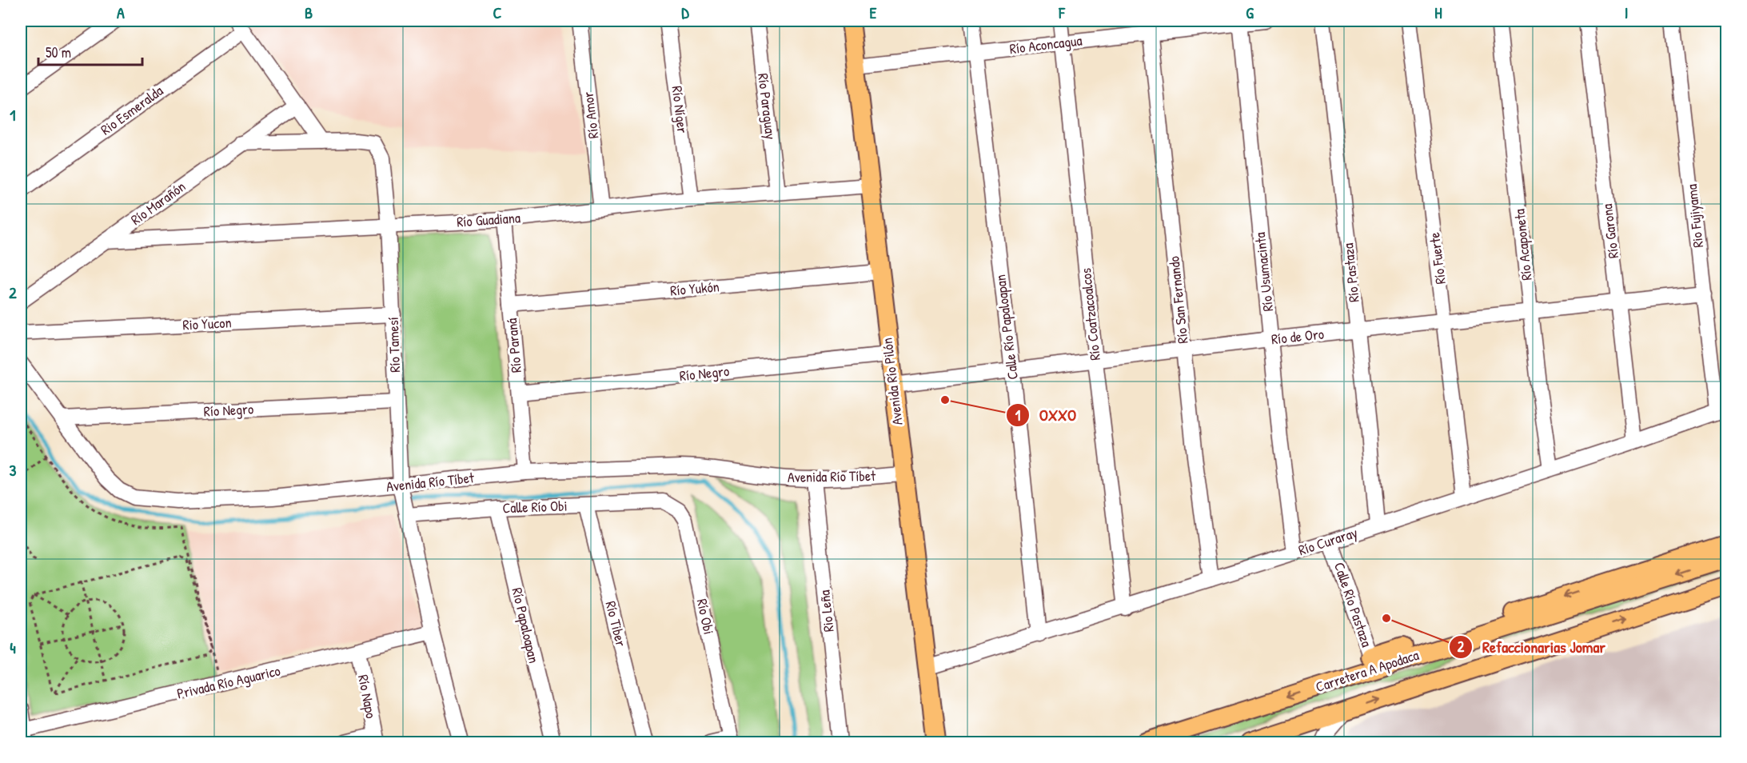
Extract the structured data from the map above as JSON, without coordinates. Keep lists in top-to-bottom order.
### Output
{
  "streets": {
    "main road": ["Avenida Río Pilón", "Carretera A Apodaca"],
    "street": [
      "Río Aconcagua",
      "Río Paraguay",
      "Río Níger",
      "Rio Esmeralda",
      "Río Amor",
      "Río Marañón",
      "Rio Fujiyama",
      "Río Guadiana",
      "Río Garona",
      "Río Acaponeta",
      "Río Fuerte",
      "Río Usumacinta",
      "Río Pastaza",
      "Río Yukón",
      "Río San Fernando",
      "Río Coatzacoalcos",
      "Rio Yucon",
      "Calle Río Papaloapan",
      "Río de Oro",
      "Río Tamesí",
      "Río Paraná",
      "Río Negro",
      "Avenida Río Tíbet",
      "Calle Río Obi",
      "Río Curaray",
      "Calle Río Pastaza",
      "Rio Leña",
      "Río Obi",
      "Río Tiber",
      "Río Papaloapan",
      "Privada Río Aguarico",
      "Río Napo"
    ]
  },
  "crossings": [
    ["Río Aconcagua", "Río Usumacinta"],
    ["Río Aconcagua", "Río San Fernando"],
    ["Río Aconcagua", "Río Coatzacoalcos"],
    ["Río Aconcagua", "Calle Río Papaloapan"],
    ["Río Aconcagua", "Avenida Río Pilón"],
    ["Río Paraguay", "Río Guadiana"],
    ["Río Níger", "Río Guadiana"],
    ["Río Amor", "Río Guadiana"],
    ["Río Marañón", "Río Guadiana"],
    ["Rio Fujiyama", "Río de Oro"],
    ["Rio Fujiyama", "Río Curaray"],
    ["Río Guadiana", "Río Tamesí"],
    ["Río Guadiana", "Río Paraná"],
    ["Río Guadiana", "Avenida Río Pilón"],
    ["Río Garona", "Río de Oro"],
    ["Río Garona", "Río Curaray"],
    ["Río Acaponeta", "Río de Oro"],
    ["Río Acaponeta", "Río Curaray"],
    ["Río Fuerte", "Río de Oro"],
    ["Río Fuerte", "Río Curaray"],
    ["Río Usumacinta", "Río de Oro"],
    ["Río Usumacinta", "Río Curaray"],
    ["Río Pastaza", "Río de Oro"],
    ["Río Pastaza", "Río Curaray"],
    ["Río Yukón", "Río Paraná"],
    ["Río Yukón", "Avenida Río Pilón"],
    ["Río San Fernando", "Río de Oro"],
    ["Río San Fernando", "Río Curaray"],
    ["Río Coatzacoalcos", "Río de Oro"],
    ["Río Coatzacoalcos", "Río Curaray"],
    ["Rio Yucon", "Río Tamesí"],
    ["Calle Río Papaloapan", "Río de Oro"],
    ["Calle Río Papaloapan", "Río Curaray"],
    ["Río de Oro", "Avenida Río Pilón"],
    ["Río Tamesí", "Río Negro"],
    ["Río Tamesí", "Avenida Río Tíbet"],
    ["Río Tamesí", "Calle Río Obi"],
    ["Río Tamesí", "Privada Río Aguarico"],
    ["Río Paraná", "Río Negro"],
    ["Río Paraná", "Avenida Río Tíbet"],
    ["Río Negro", "Avenida Río Pilón"],
    ["Río Negro", "Avenida Río Tíbet"],
    ["Avenida Río Pilón", "Avenida Río Tíbet"],
    ["Avenida Río Pilón", "Río Curaray"],
    ["Avenida Río Tíbet", "Rio Leña"],
    ["Calle Río Obi", "Río Obi"],
    ["Calle Río Obi", "Río Tiber"],
    ["Calle Río Obi", "Río Papaloapan"],
    ["Río Curaray", "Calle Río Pastaza"],
    ["Calle Río Pastaza", "Carretera A Apodaca"],
    ["Privada Río Aguarico", "Río Napo"]
  ],
  "places": ["OXXO", "Refaccionarias Jomar"],
  "scale_bar": "50 m",
  "grid": {
    "columns": [
      "A",
      "B",
      "C",
      "D",
      "E",
      "F",
      "G",
      "H",
      "I"
    ],
    "rows": [
      "1",
      "2",
      "3",
      "4"
    ]
  }
}
